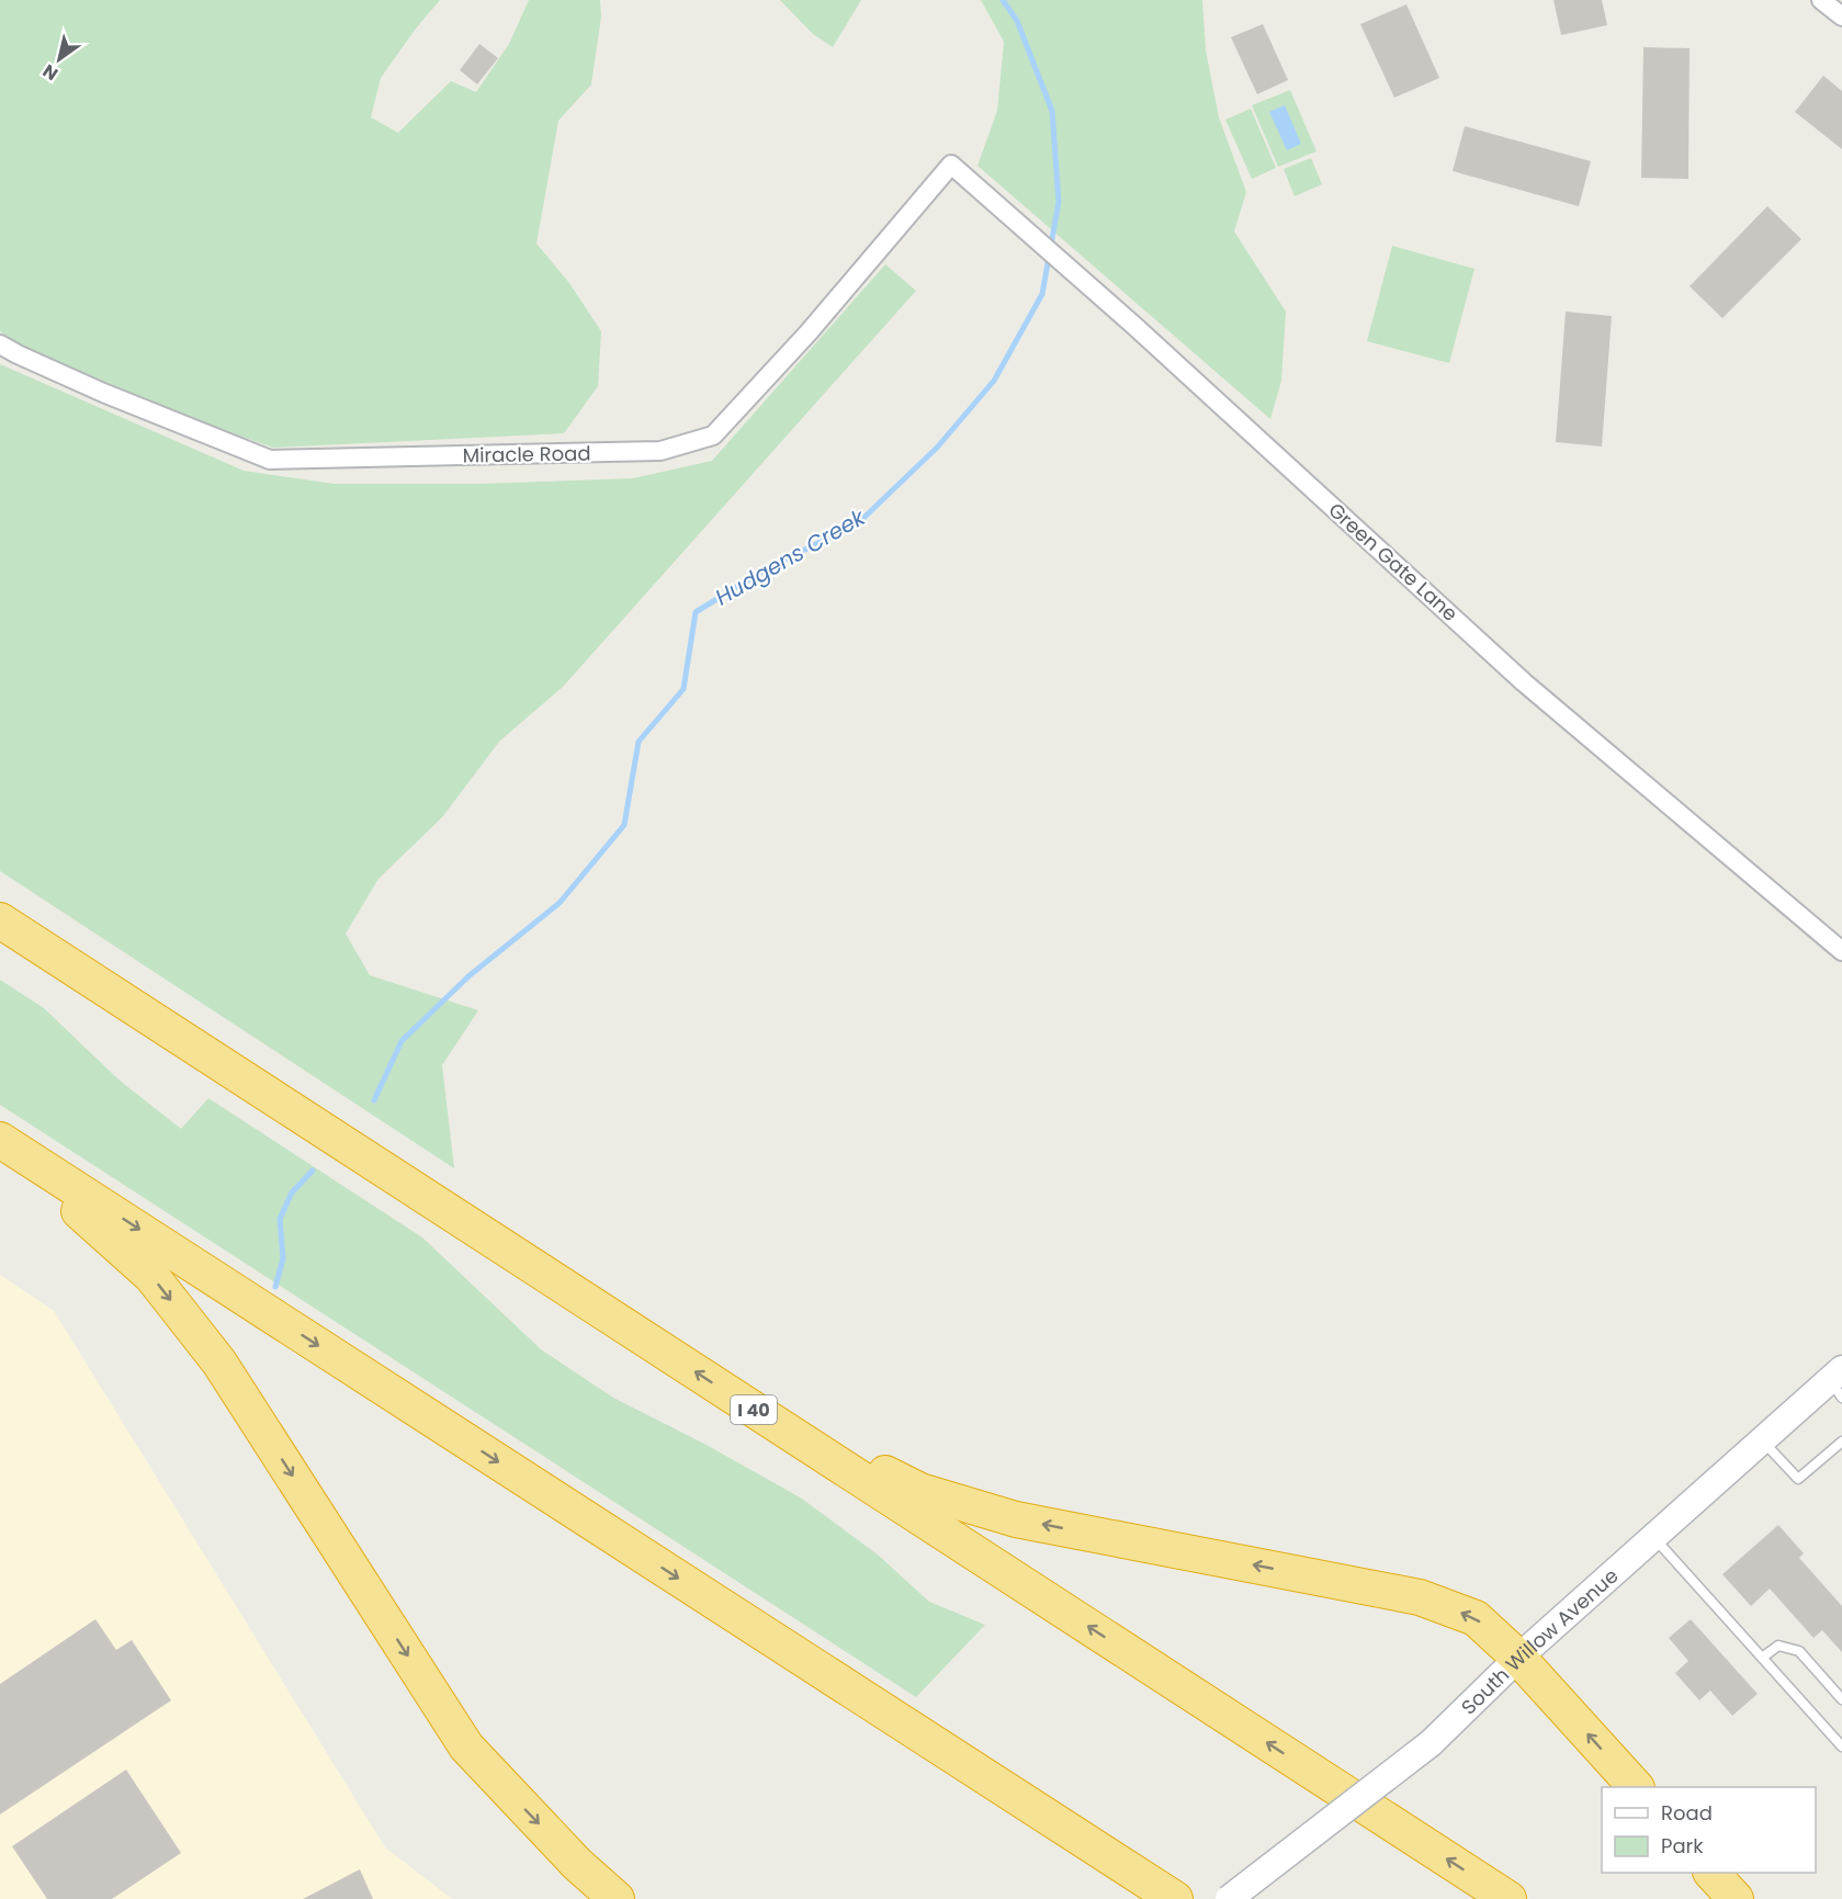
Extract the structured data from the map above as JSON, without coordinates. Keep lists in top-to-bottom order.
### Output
{
  "streets": {
    "highway": ["I 40"],
    "main road": ["South Willow Avenue"],
    "street": ["Miracle Road", "Green Gate Lane"]
  },
  "crossings": [
    ["Miracle Road", "Green Gate Lane"]
  ],
  "water": ["Hudgens Creek"],
  "legend": ["Road", "Park"],
  "north": "bottom left"
}
